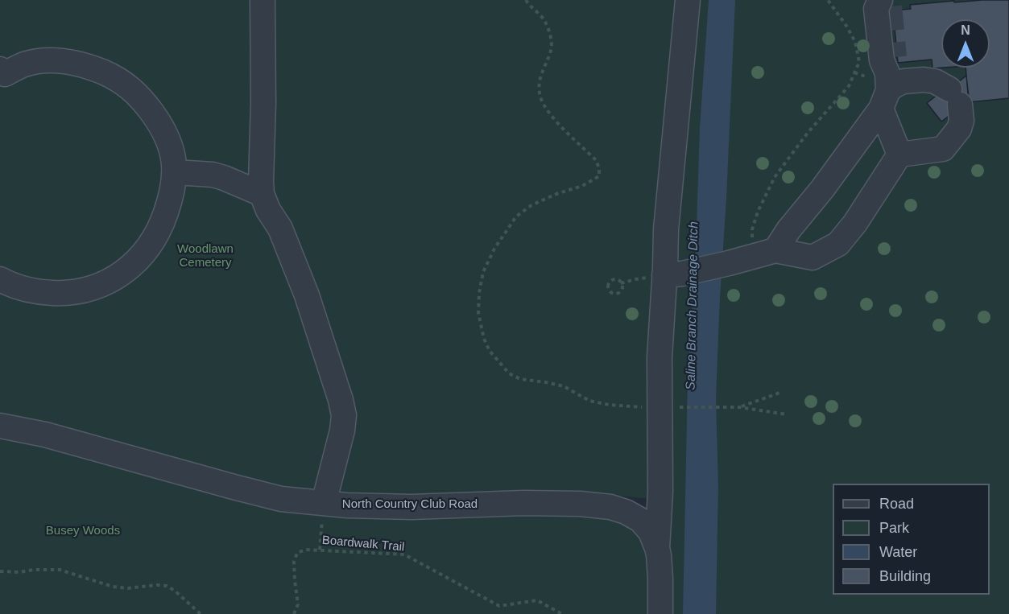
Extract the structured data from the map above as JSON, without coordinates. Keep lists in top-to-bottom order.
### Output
{
  "streets": {
    "street": ["North Country Club Road"],
    "path": ["Boardwalk Trail"]
  },
  "water": ["Saline Branch Drainage Ditch"],
  "parks": ["Woodlawn Cemetery", "Busey Woods"],
  "legend": [
    "Road",
    "Park",
    "Water",
    "Building"
  ],
  "north": "top"
}
